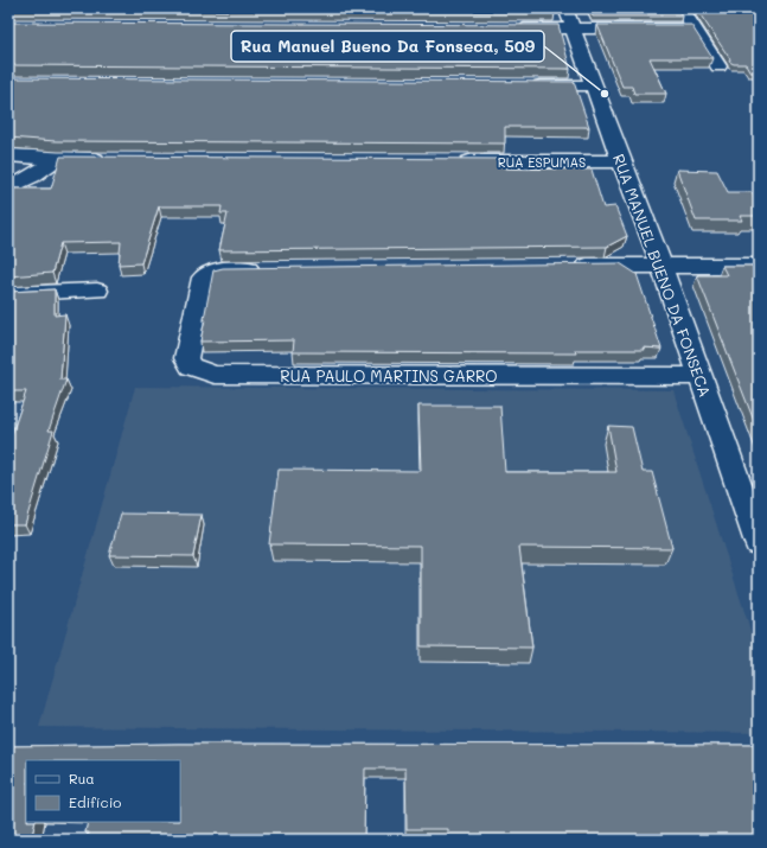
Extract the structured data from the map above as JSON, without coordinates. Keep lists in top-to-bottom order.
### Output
{
  "streets": {
    "street": ["RUA ESPUMAS", "RUA MANUEL BUENO DA FONSECA", "RUA PAULO MARTINS GARRO"]
  },
  "crossings": [
    ["RUA ESPUMAS", "RUA MANUEL BUENO DA FONSECA"],
    ["RUA MANUEL BUENO DA FONSECA", "RUA PAULO MARTINS GARRO"]
  ],
  "places": ["Rua Manuel Bueno Da Fonseca, 509"],
  "legend": ["Rua", "Edifício"]
}
